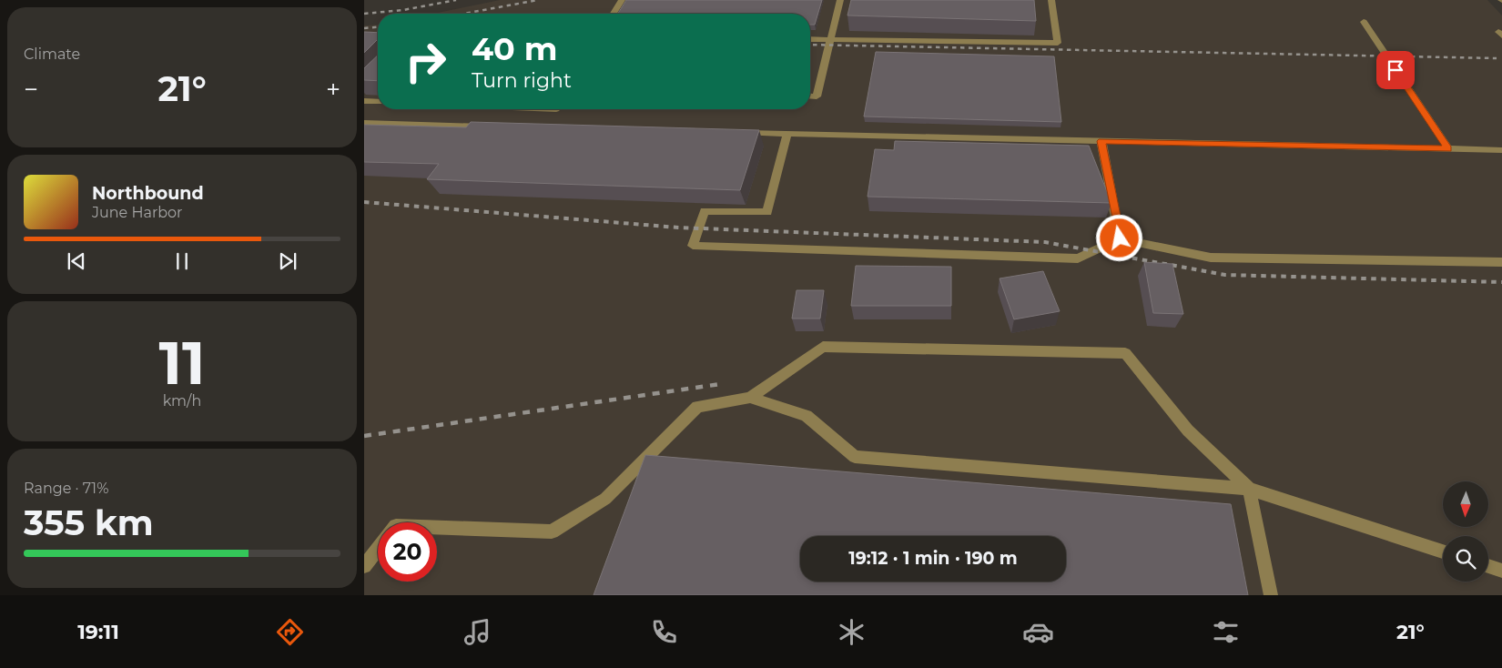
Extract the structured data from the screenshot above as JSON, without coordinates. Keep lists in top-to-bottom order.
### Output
{
  "north": "bottom",
  "page": {
    "tile": [
      "Climate",
      ["11", "km/h"],
      ["Range · 71%", "355 km"]
    ],
    "turn": ["40 m", "Turn right"],
    "heat": ["−", "21°", "+"],
    "song": ["Northbound", "June Harbor"],
    "limit": "20",
    "trip": "19:12 · 1 min · 190 m",
    "tabs": ["19:11", "21°"]
  }
}
